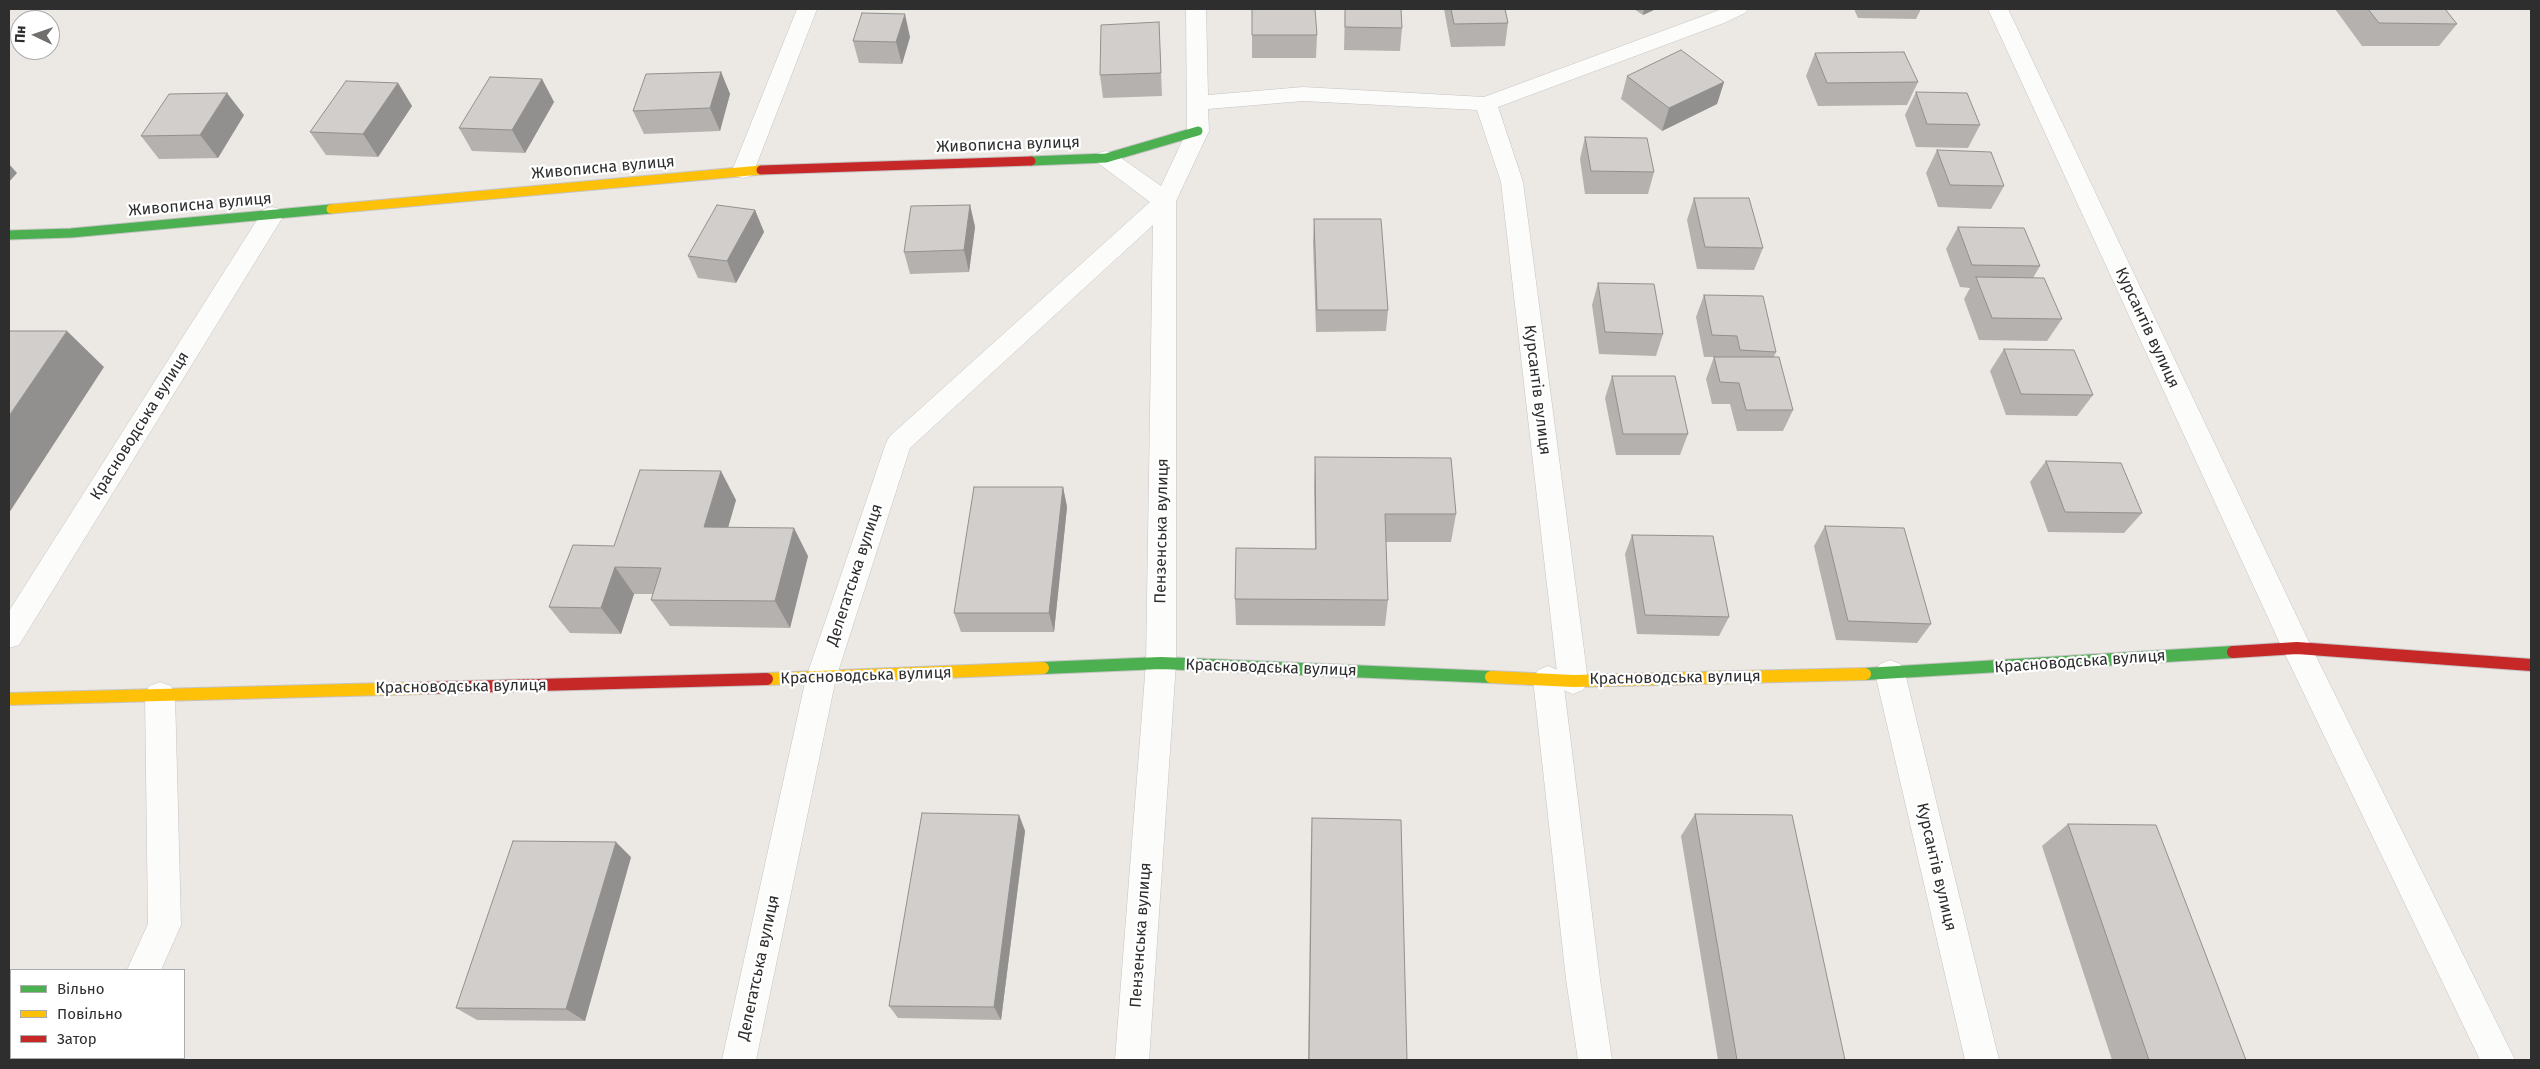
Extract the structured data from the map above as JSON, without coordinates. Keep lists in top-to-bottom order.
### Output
{
  "streets": {
    "street": [
      "Живописна вулиця",
      "Курсантів вулиця",
      "Красноводська вулиця",
      "Пензенська вулиця",
      "Делегатська вулиця"
    ]
  },
  "crossings": [
    ["Живописна вулиця", "Красноводська вулиця"],
    ["Живописна вулиця", "Пензенська вулиця"],
    ["Курсантів вулиця", "Красноводська вулиця"],
    ["Красноводська вулиця", "Пензенська вулиця"],
    ["Красноводська вулиця", "Делегатська вулиця"],
    ["Пензенська вулиця", "Делегатська вулиця"]
  ],
  "legend": ["Вільно", "Повільно", "Затор"],
  "north": "left"
}
